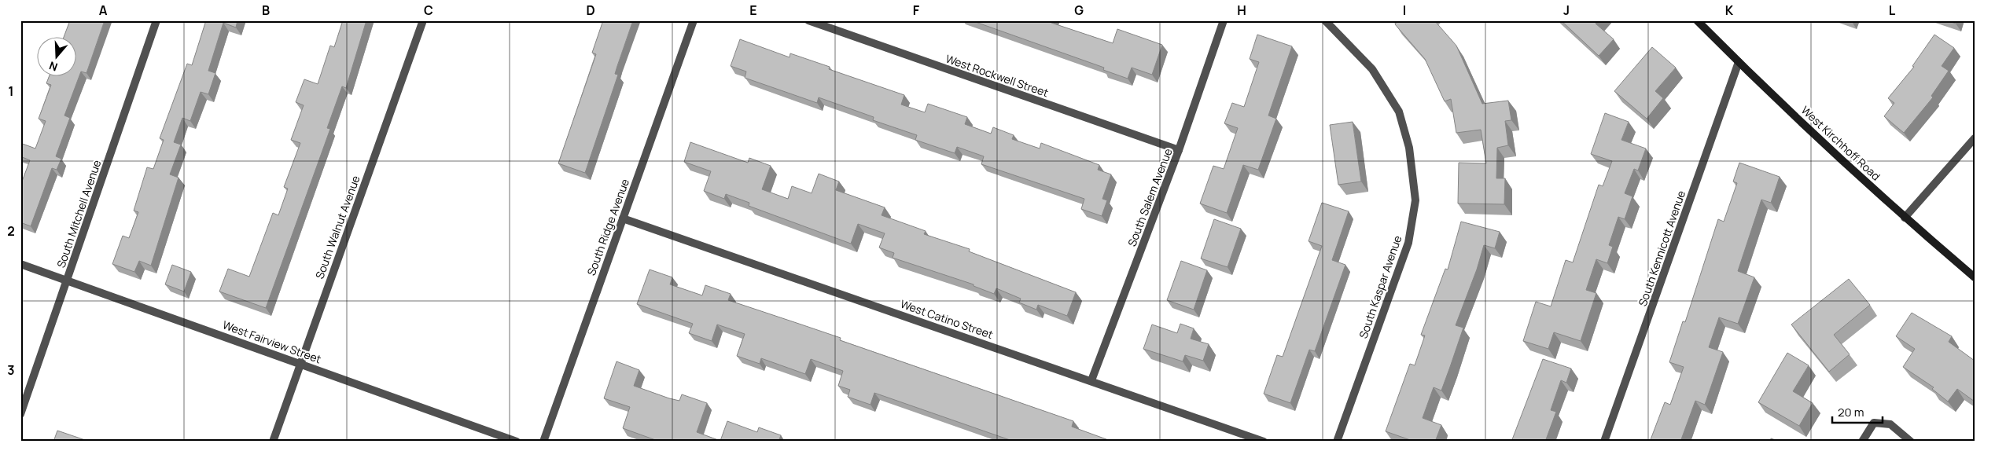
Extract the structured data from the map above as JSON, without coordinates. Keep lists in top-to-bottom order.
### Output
{
  "streets": {
    "main road": ["West Kirchhoff Road"],
    "street": [
      "West Rockwell Street",
      "South Salem Avenue",
      "South Mitchell Avenue",
      "South Walnut Avenue",
      "South Ridge Avenue",
      "South Kennicott Avenue",
      "South Kaspar Avenue",
      "West Catino Street",
      "West Fairview Street"
    ]
  },
  "crossings": [
    ["West Rockwell Street", "South Salem Avenue"],
    ["West Kirchhoff Road", "South Kennicott Avenue"],
    ["South Salem Avenue", "West Catino Street"],
    ["South Mitchell Avenue", "West Fairview Street"],
    ["South Walnut Avenue", "West Fairview Street"],
    ["South Ridge Avenue", "West Catino Street"]
  ],
  "scale_bar": "20 m",
  "north": "bottom",
  "grid": {
    "columns": [
      "A",
      "B",
      "C",
      "D",
      "E",
      "F",
      "G",
      "H",
      "I",
      "J",
      "K",
      "L"
    ],
    "rows": ["1", "2", "3"]
  }
}
